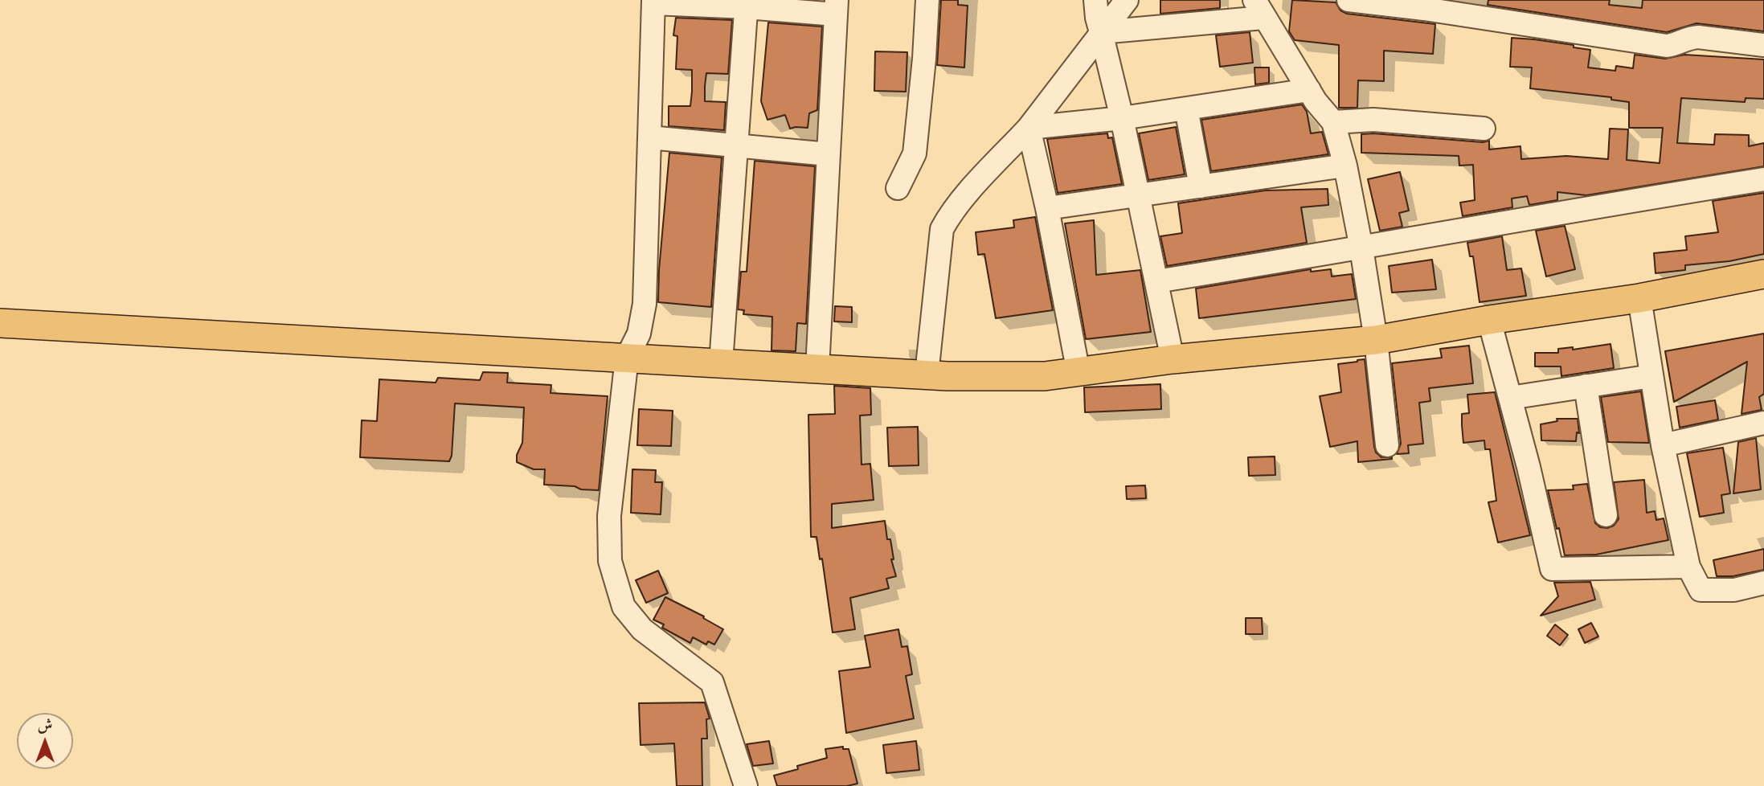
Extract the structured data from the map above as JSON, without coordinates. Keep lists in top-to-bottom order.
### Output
{
  "north": "top"
}
